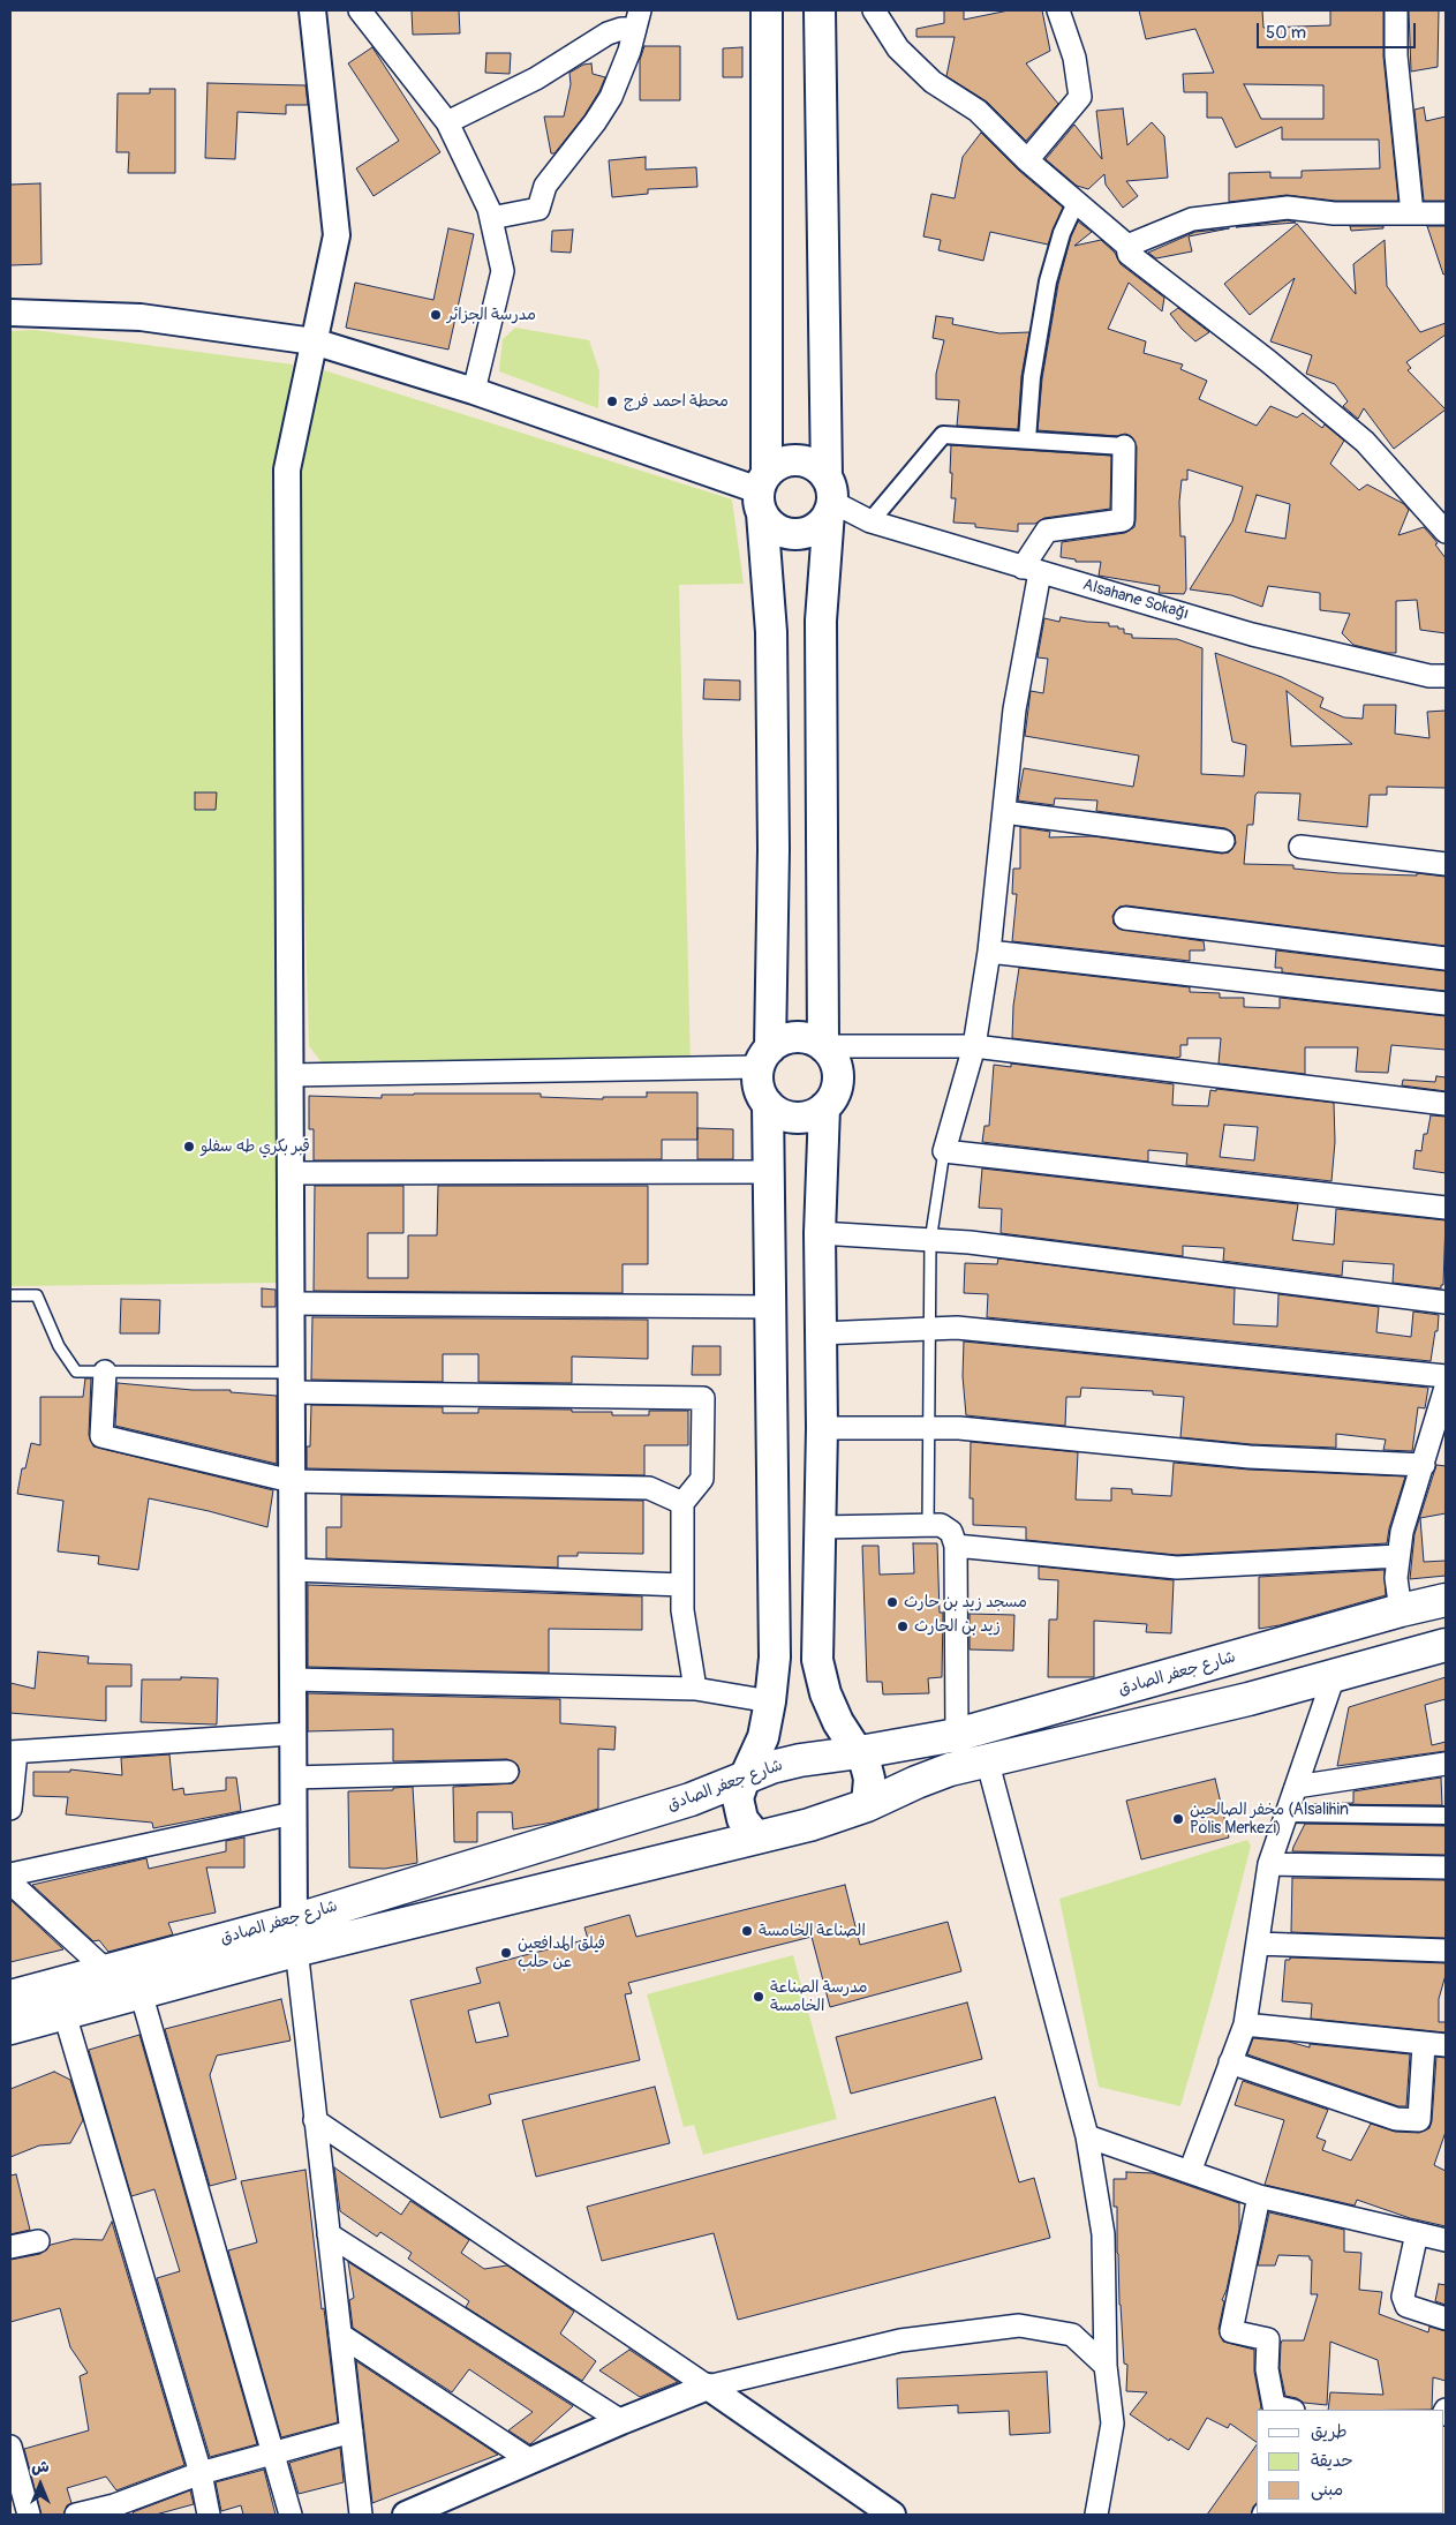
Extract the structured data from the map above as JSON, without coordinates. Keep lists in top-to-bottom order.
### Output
{
  "streets": {
    "main road": ["شارع جعفر الصادق"],
    "street": ["Alsahane Sokağı"]
  },
  "places": [
    "مدرسة الجزائر",
    "محطة احمد فرج",
    "قبر بكري طه سفلو",
    "مسجد زيد بن حارث",
    "زيد بن الحارث",
    "مخفر الصالحين (Alsalihin Polis Merkezi)",
    "الصناعة الخامسة",
    "فيلق المدافعين عن حلب",
    "مدرسة الصناعة الخامسة"
  ],
  "legend": ["طريق", "حديقة", "مبنى"],
  "scale_bar": "50 m",
  "north": "top"
}
